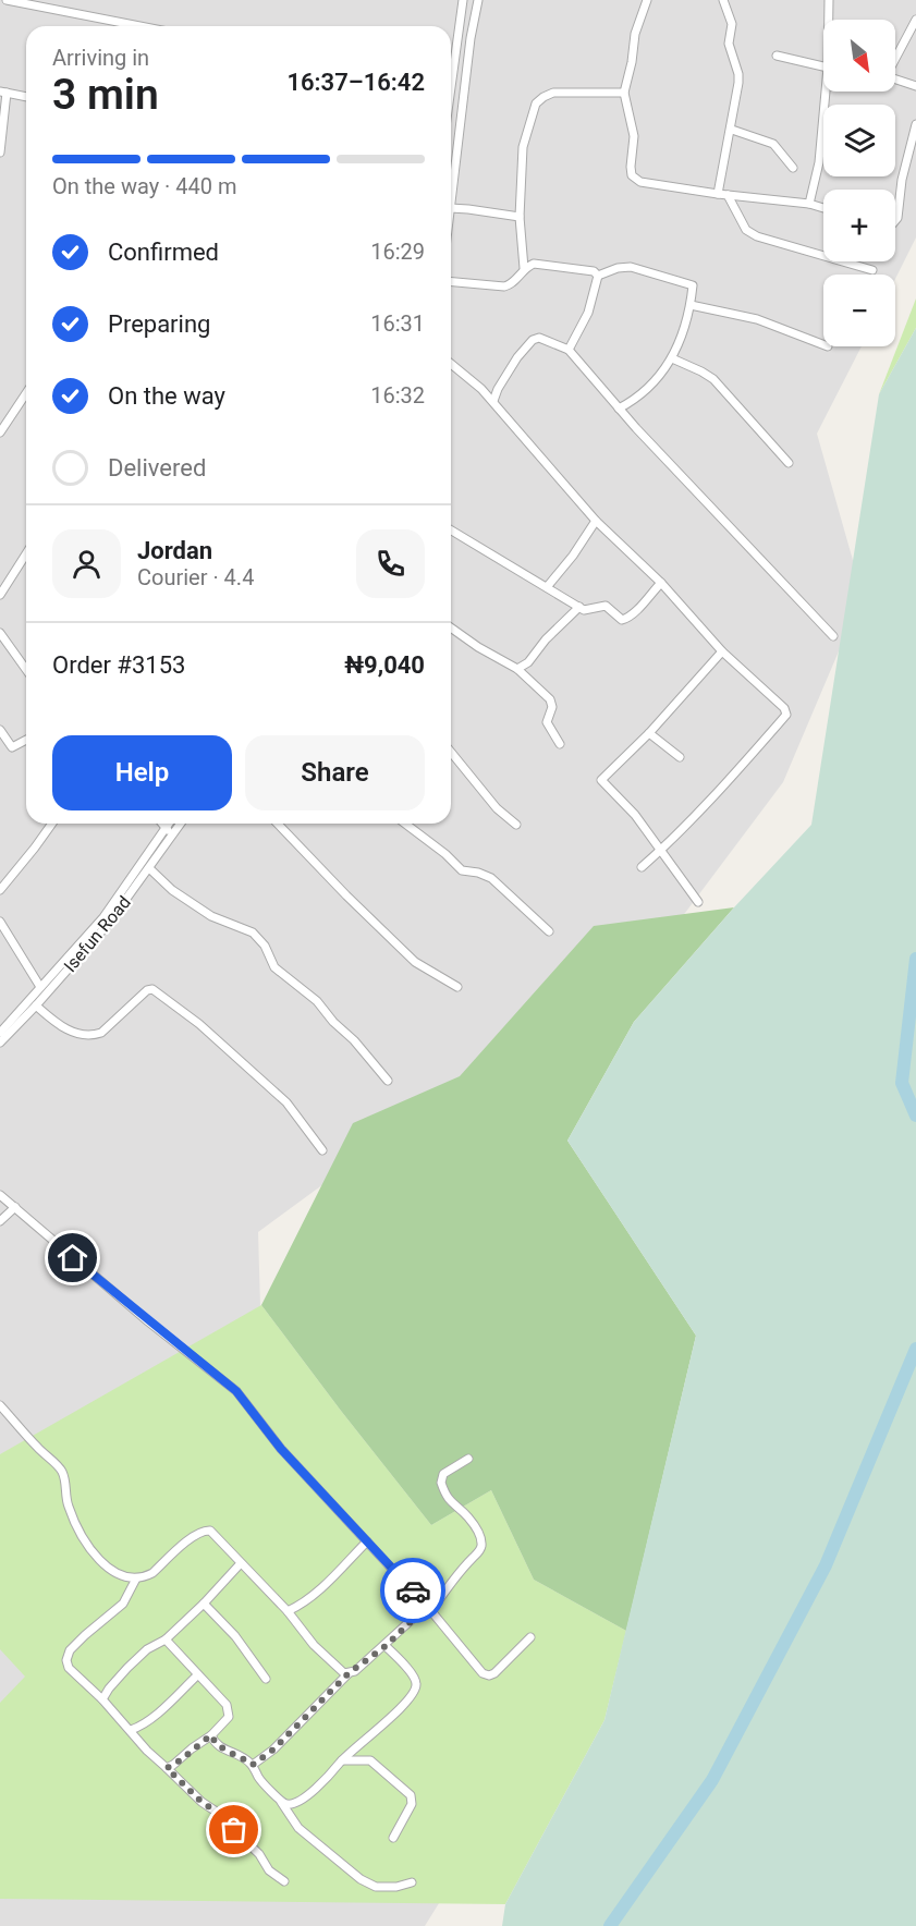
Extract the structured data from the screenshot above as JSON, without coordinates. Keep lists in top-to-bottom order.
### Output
{
  "streets": {
    "street": ["Isefun Road"]
  },
  "north": "bottom right",
  "page": {
    "map_buttons": ["+", "−"],
    "heading": ["3 min", "Arriving in", "16:37–16:42"],
    "panel": [
      "Jordan",
      "Courier · 4.4",
      "Order #3153",
      "₦9,040"
    ],
    "bar": "On the way · 440 m",
    "list": [
      ["Confirmed", "16:29"],
      ["Preparing", "16:31"],
      ["On the way", "16:32"],
      "Delivered"
    ],
    "buttons": ["Help", "Share"]
  }
}
